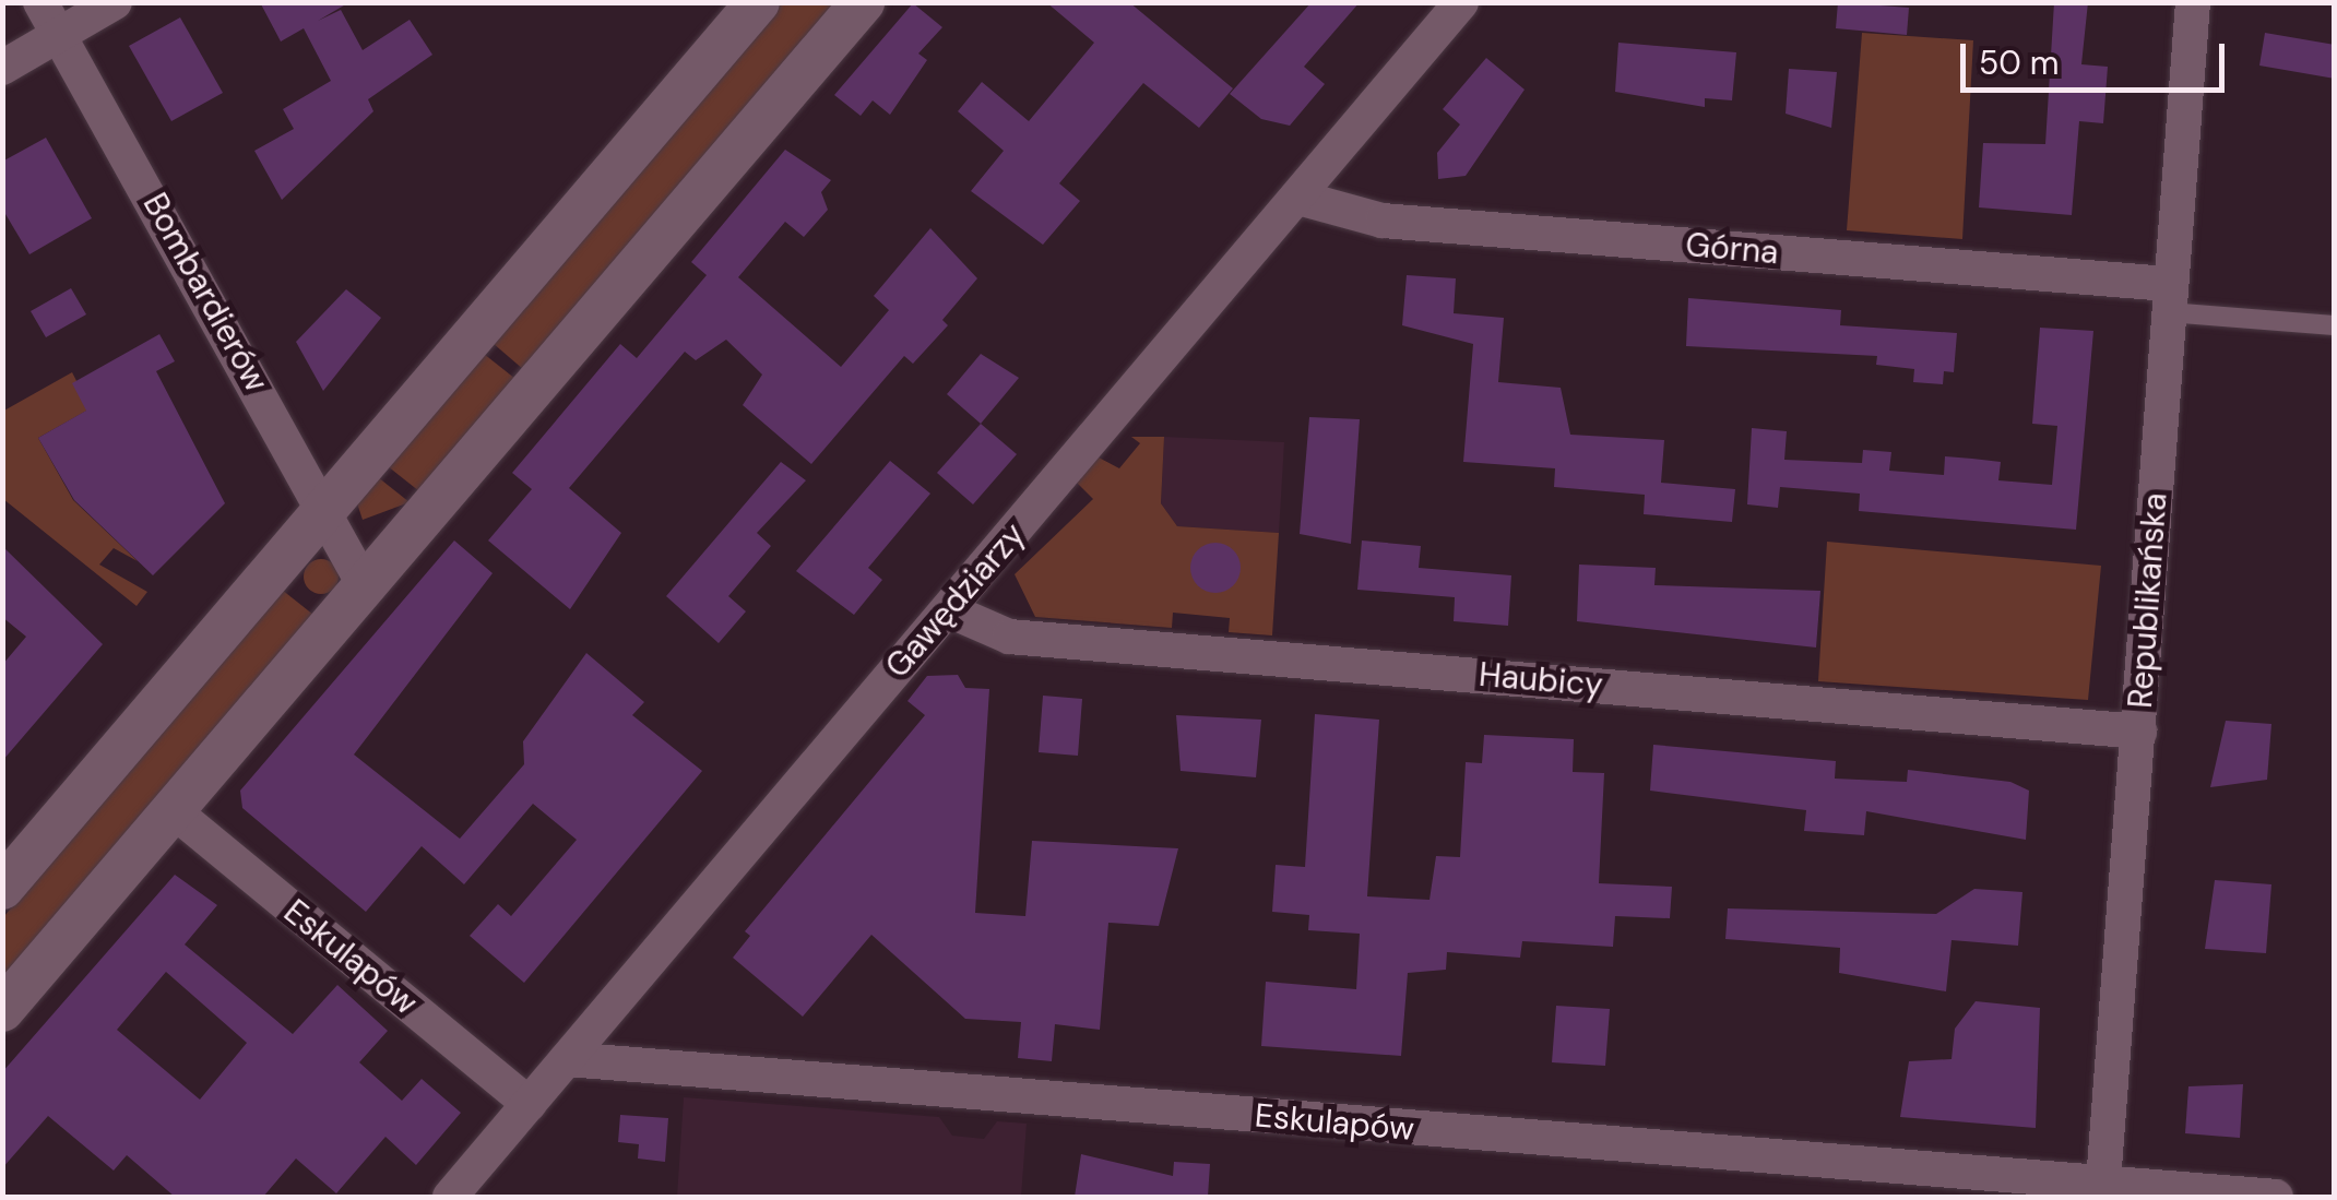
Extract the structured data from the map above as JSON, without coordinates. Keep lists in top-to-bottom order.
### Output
{
  "streets": {
    "street": [
      "Górna",
      "Bombardierów",
      "Gawędziarzy",
      "Republikańska",
      "Haubicy",
      "Eskulapów"
    ]
  },
  "crossings": [
    ["Górna", "Gawędziarzy"],
    ["Górna", "Republikańska"],
    ["Gawędziarzy", "Haubicy"],
    ["Gawędziarzy", "Eskulapów"],
    ["Republikańska", "Haubicy"],
    ["Republikańska", "Eskulapów"]
  ],
  "scale_bar": "50 m"
}
